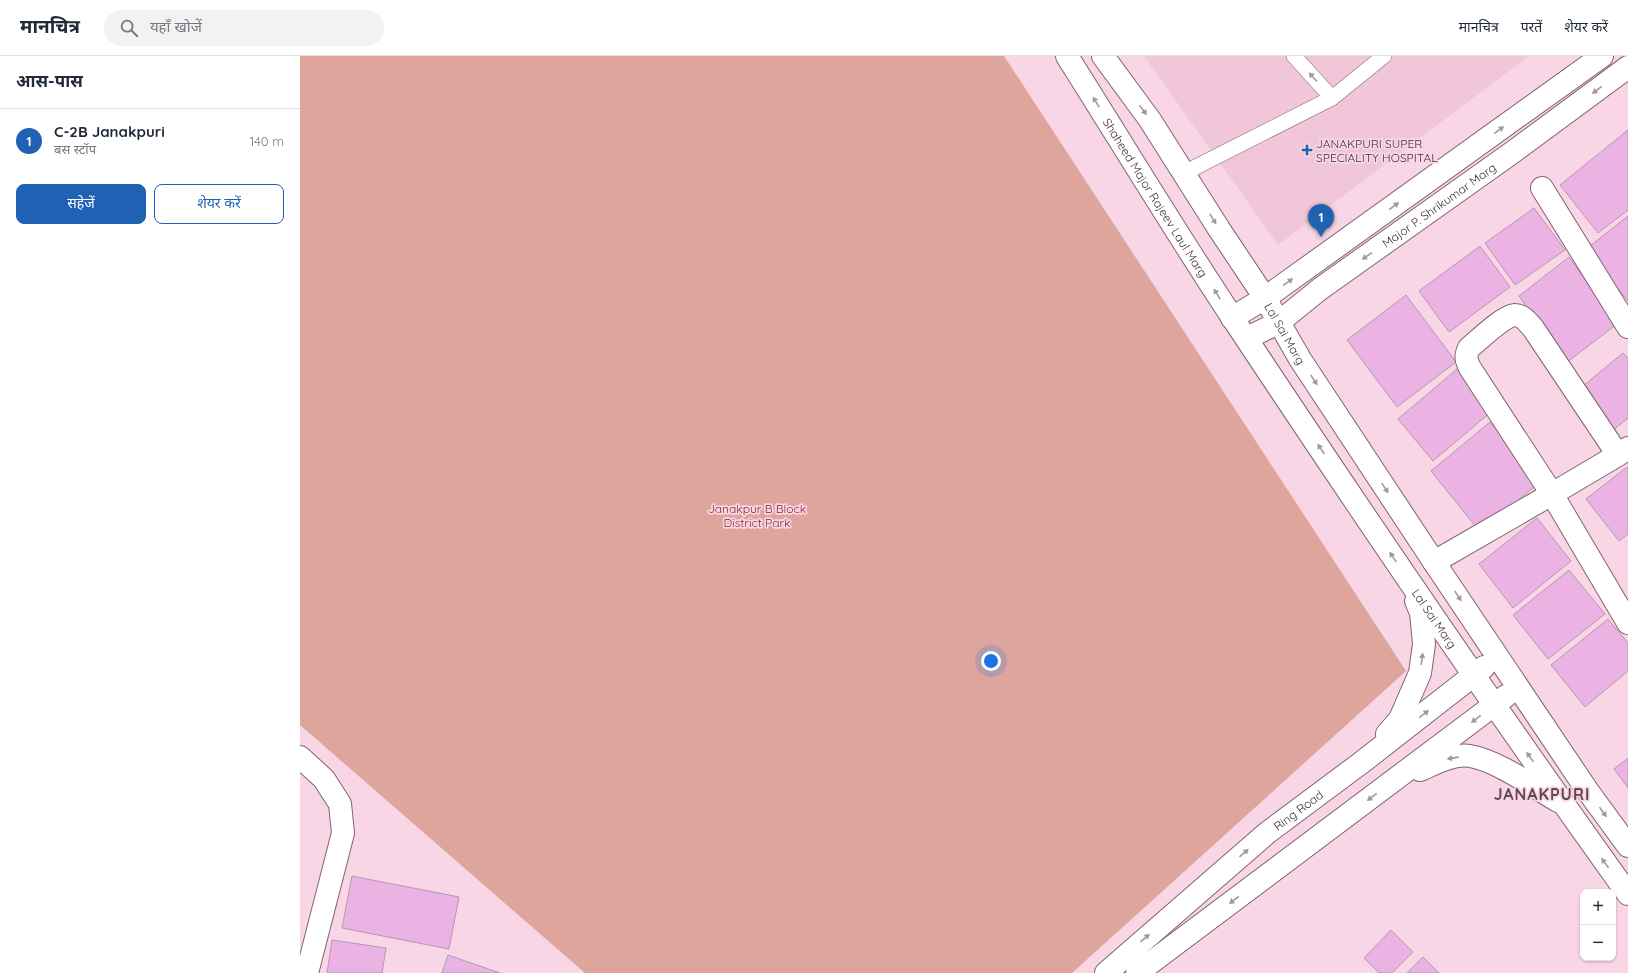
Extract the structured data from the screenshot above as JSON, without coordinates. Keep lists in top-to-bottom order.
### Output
{
  "streets": {
    "street": [
      "Shaheed Major Rajeev Laul Marg",
      "Major P. Shrikumar Marg",
      "Lal Sai Marg",
      "Ring Road"
    ]
  },
  "crossings": [
    ["Shaheed Major Rajeev Laul Marg", "Major P. Shrikumar Marg"],
    ["Shaheed Major Rajeev Laul Marg", "Lal Sai Marg"],
    ["Major P. Shrikumar Marg", "Lal Sai Marg"],
    ["Lal Sai Marg", "Ring Road"]
  ],
  "districts": ["JANAKPURI"],
  "parks": ["Janakpur B Block District Park"],
  "places": {
    "health": ["JANAKPURI SUPER SPECIALITY HOSPITAL"]
  },
  "page": {
    "header": "मानचित्र",
    "search": "यहाँ खोजें",
    "nav": ["मानचित्र", "परतें", "शेयर करें"],
    "heading": "आस-पास",
    "list": [
      {
        "mark": "1",
        "name": "C-2B Janakpuri",
        "note": "बस स्टॉप",
        "value": "140 m"
      }
    ],
    "buttons": ["सहेजें", "शेयर करें"],
    "pins": "1",
    "map_buttons": ["+", "−"]
  }
}
